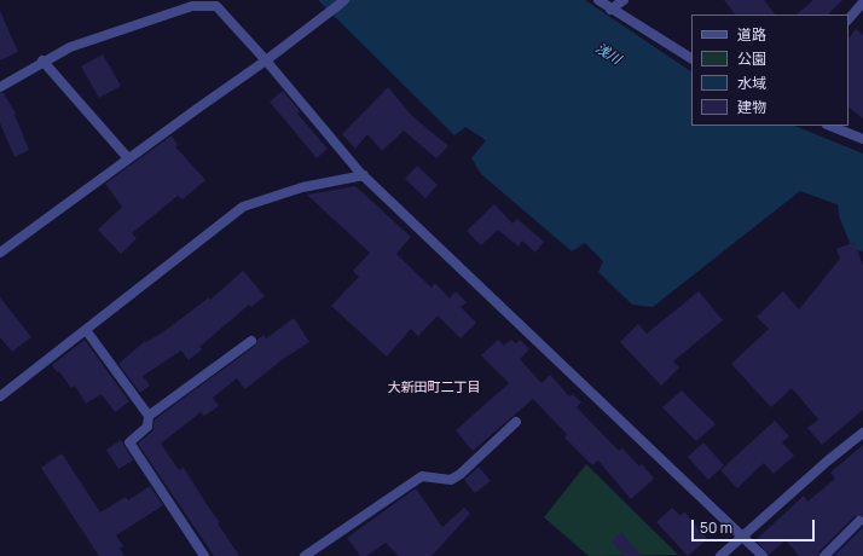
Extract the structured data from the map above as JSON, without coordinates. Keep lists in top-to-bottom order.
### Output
{
  "districts": ["大新田町二丁目"],
  "water": ["浅川"],
  "legend": [
    "道路",
    "公園",
    "水域",
    "建物"
  ],
  "scale_bar": "50 m"
}
